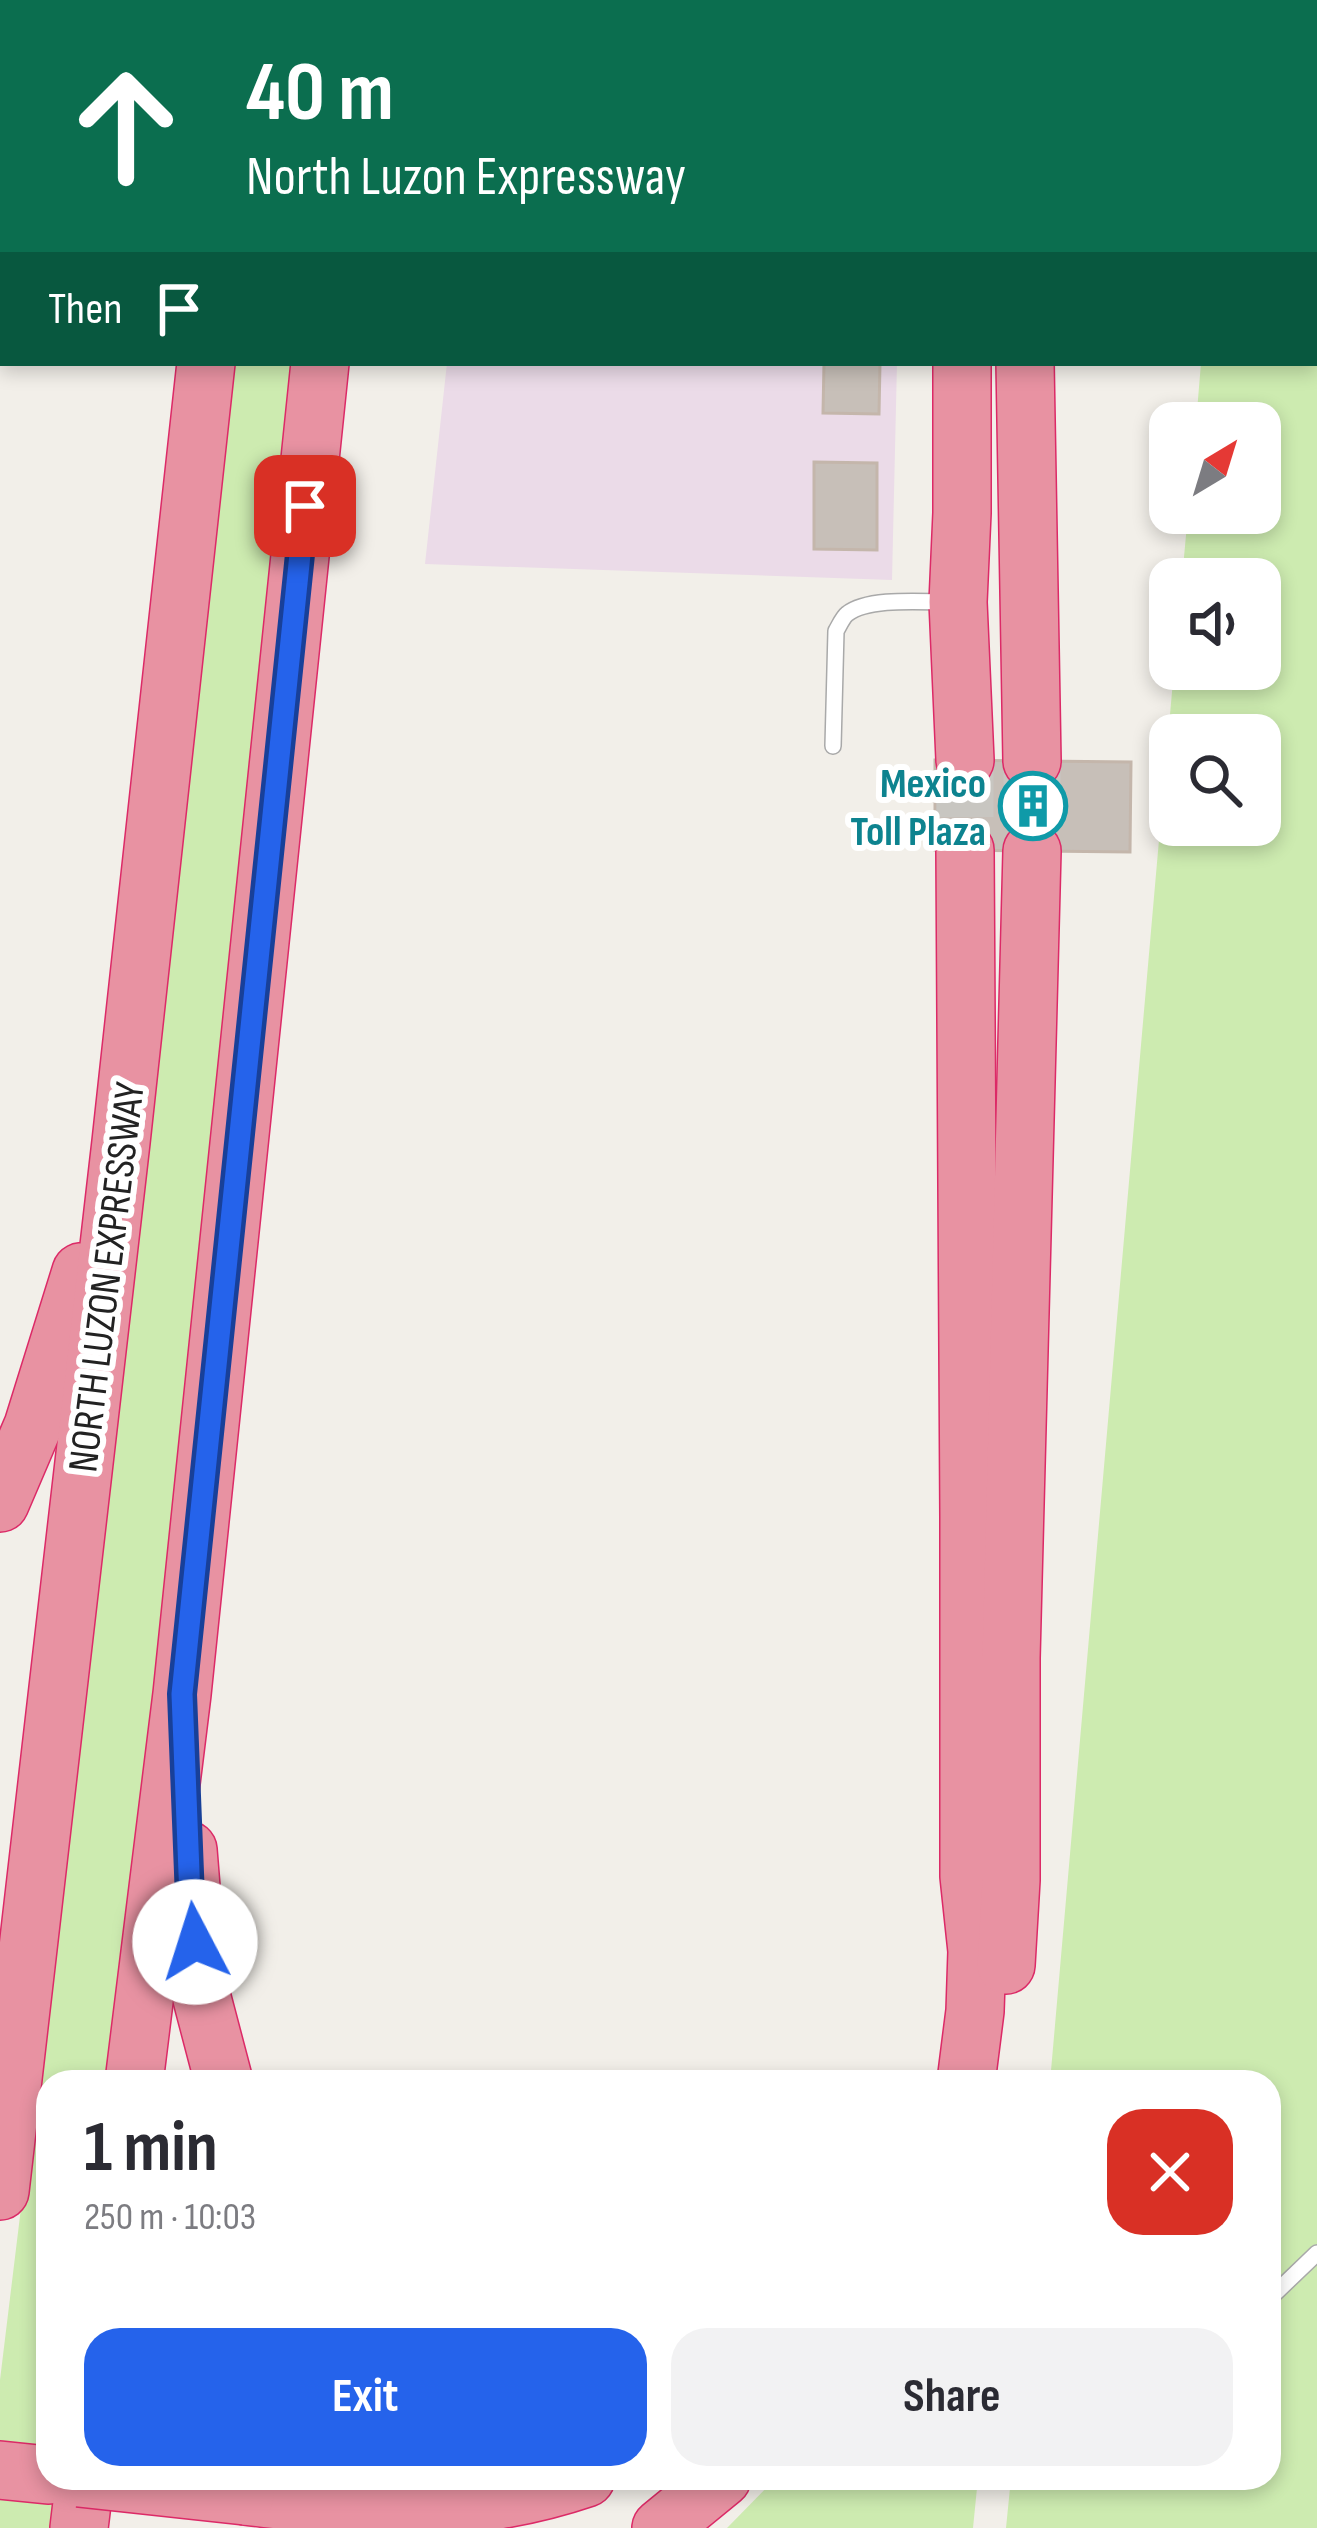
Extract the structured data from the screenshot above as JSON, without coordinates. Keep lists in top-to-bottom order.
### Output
{
  "streets": {
    "highway": ["NORTH LUZON EXPRESSWAY"]
  },
  "places": {
    "building": ["Mexico Toll Plaza"]
  },
  "north": "top right",
  "page": {
    "turn": ["40 m", "North Luzon Expressway"],
    "then": "Then",
    "heading": ["1 min", "250 m · 10:03"],
    "buttons": ["Exit", "Share"]
  }
}
